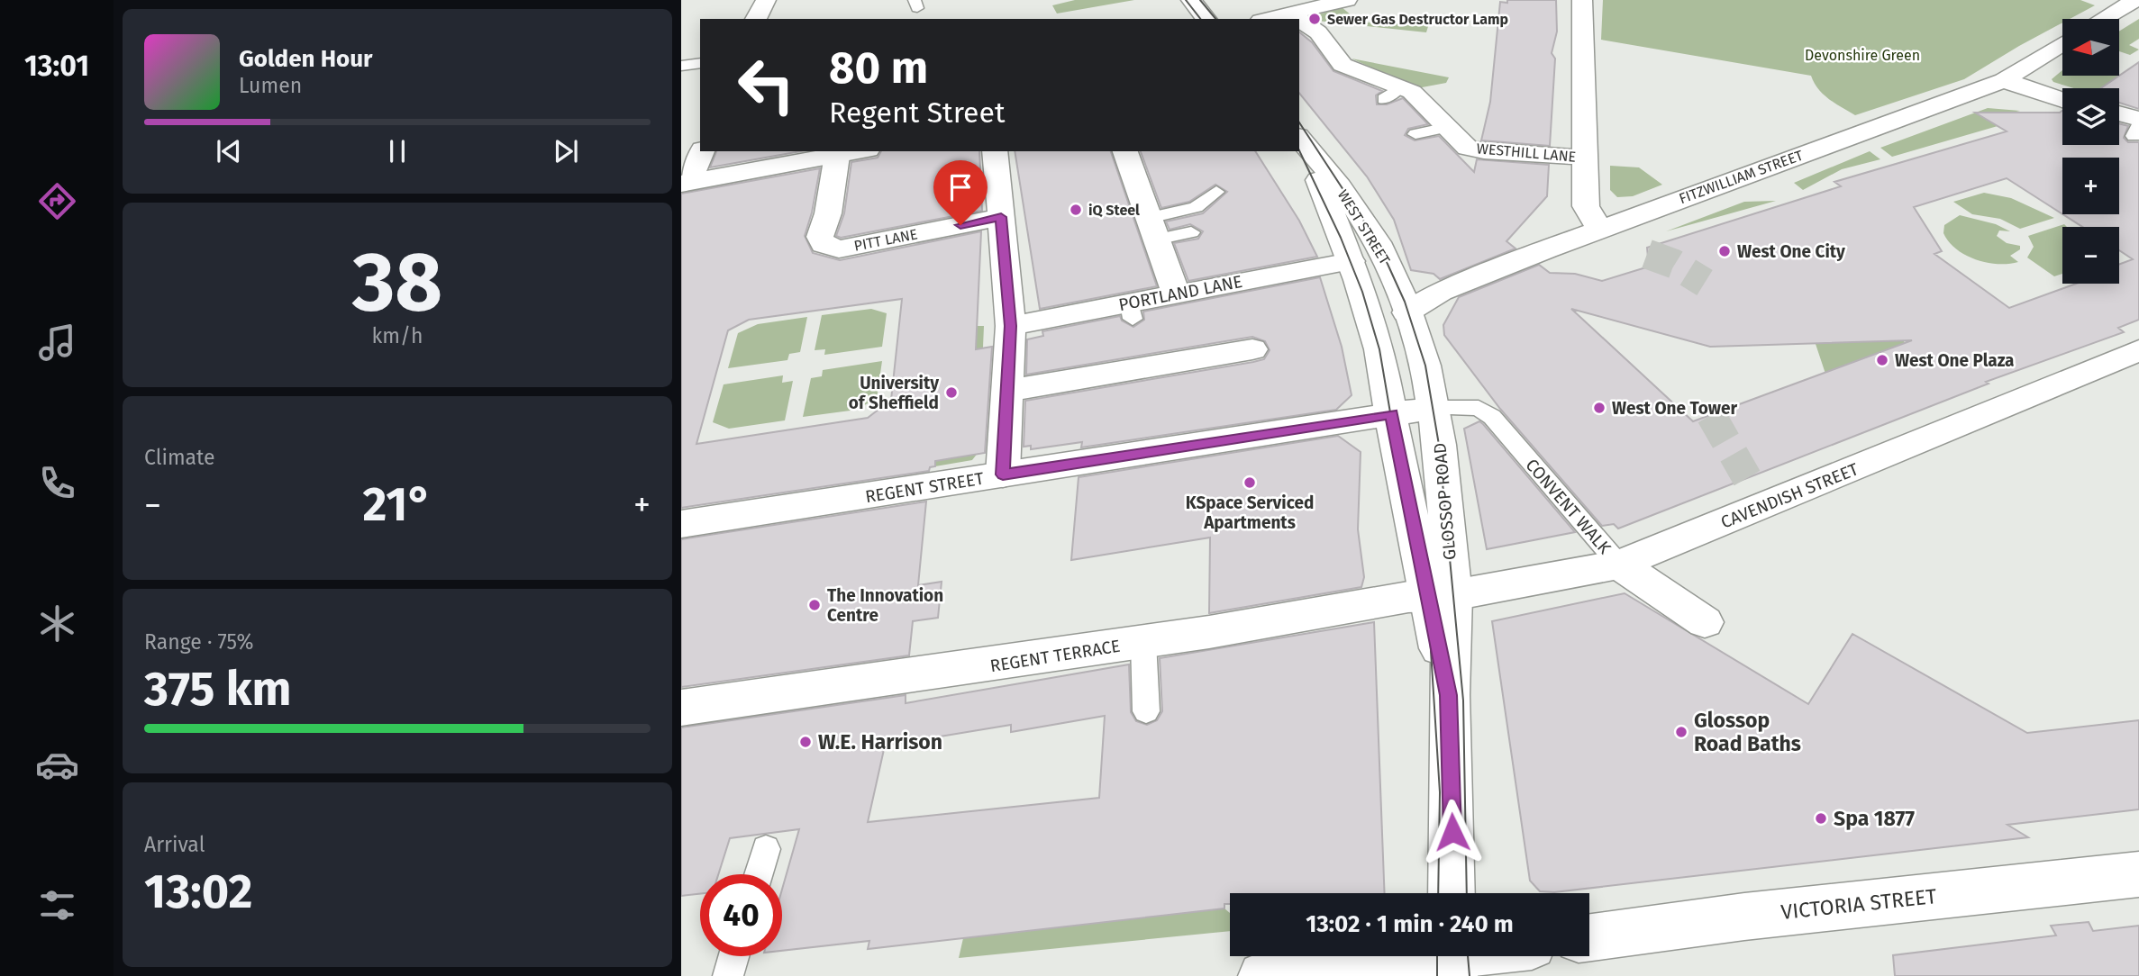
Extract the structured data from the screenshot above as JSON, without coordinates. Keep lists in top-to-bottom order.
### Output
{
  "streets": {
    "street": [
      "WESTHILL LANE",
      "FITZWILLIAM STREET",
      "WEST STREET",
      "PITT LANE",
      "PORTLAND LANE",
      "REGENT STREET",
      "CAVENDISH STREET",
      "GLOSSOP ROAD",
      "CONVENT WALK",
      "REGENT TERRACE",
      "VICTORIA STREET"
    ]
  },
  "crossings": [
    ["FITZWILLIAM STREET", "WEST STREET"],
    ["FITZWILLIAM STREET", "GLOSSOP ROAD"],
    ["WEST STREET", "PORTLAND LANE"],
    ["WEST STREET", "GLOSSOP ROAD"],
    ["REGENT STREET", "GLOSSOP ROAD"],
    ["REGENT STREET", "CONVENT WALK"],
    ["CAVENDISH STREET", "GLOSSOP ROAD"],
    ["CAVENDISH STREET", "CONVENT WALK"],
    ["CAVENDISH STREET", "REGENT TERRACE"],
    ["GLOSSOP ROAD", "CONVENT WALK"],
    ["GLOSSOP ROAD", "REGENT TERRACE"]
  ],
  "parks": ["Devonshire Green"],
  "places": [
    "Sewer Gas Destructor Lamp",
    "iQ Steel",
    "West One City",
    "West One Plaza",
    "University of Sheffield",
    "West One Tower",
    "KSpace Serviced Apartments",
    "The Innovation Centre",
    "Glossop Road Baths",
    "W.E. Harrison",
    "Spa 1877"
  ],
  "north": "left",
  "page": {
    "tabs": "13:01",
    "map_buttons": ["+", "−"],
    "turn": ["80 m", "Regent Street"],
    "song": ["Golden Hour", "Lumen"],
    "tile": [
      ["38", "km/h"],
      "Climate",
      ["Range · 75%", "375 km"],
      ["Arrival", "13:02"]
    ],
    "heat": ["−", "21°", "+"],
    "limit": "40",
    "trip": "13:02 · 1 min · 240 m"
  }
}
